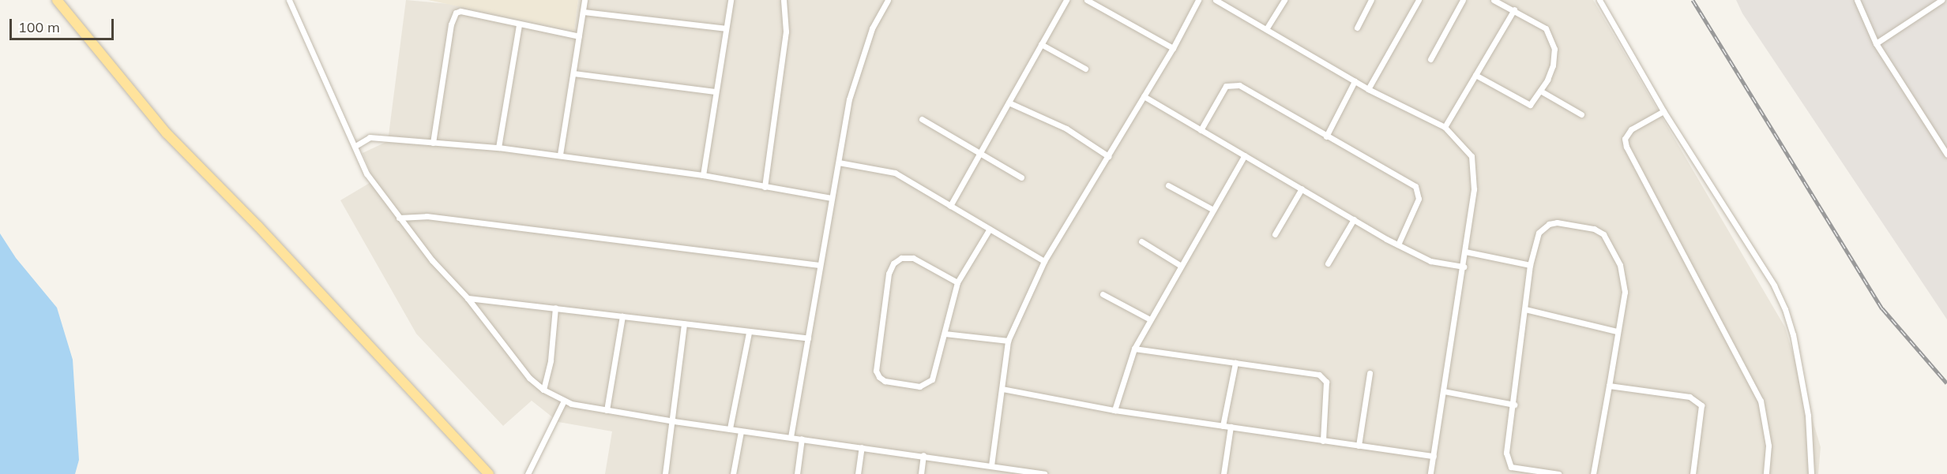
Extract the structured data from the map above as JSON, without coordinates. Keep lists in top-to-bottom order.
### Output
{
  "scale_bar": "100 m"
}
